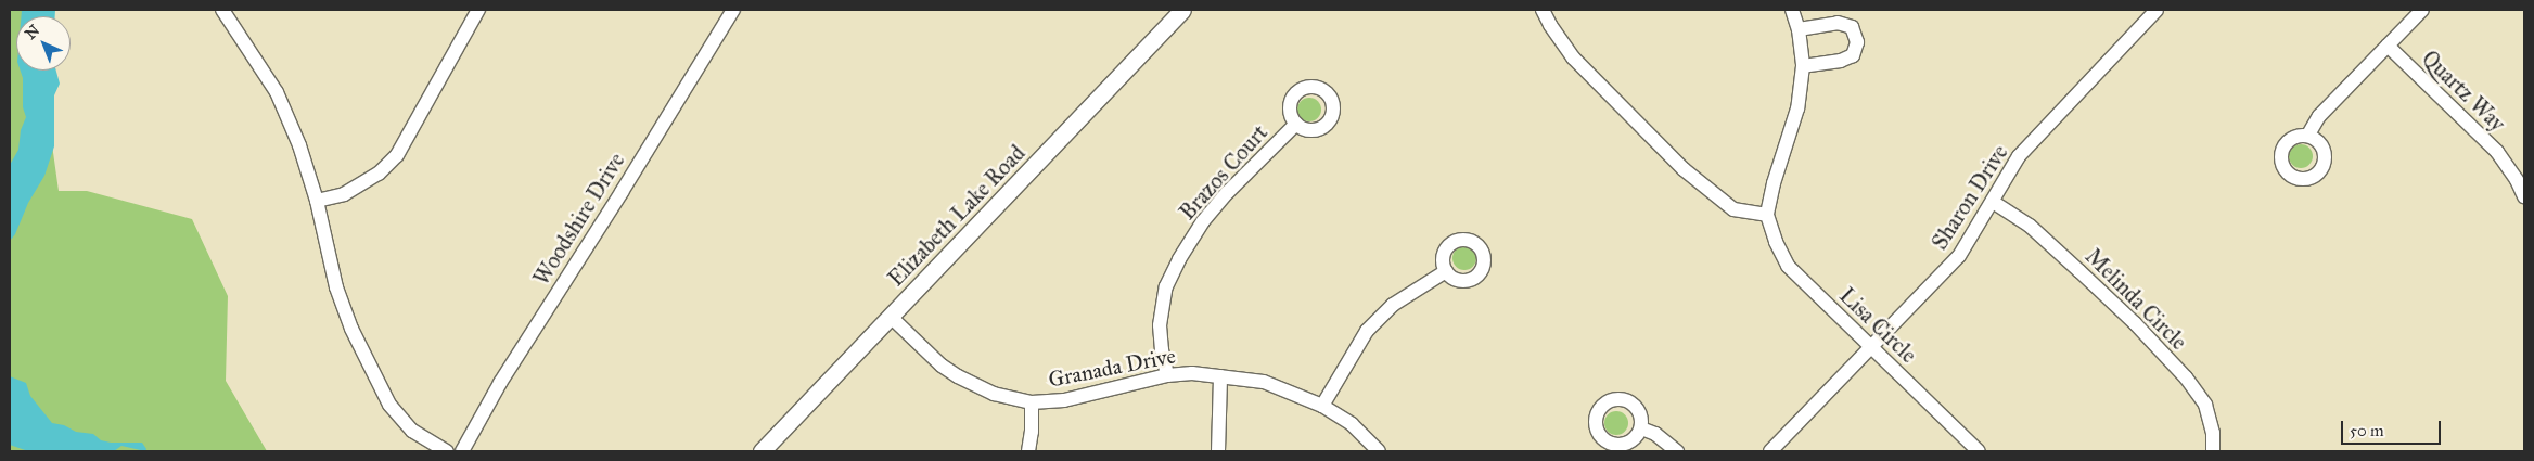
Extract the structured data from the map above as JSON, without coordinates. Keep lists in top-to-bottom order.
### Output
{
  "streets": {
    "street": [
      "Quartz Way",
      "Brazos Court",
      "Sharon Drive",
      "Elizabeth Lake Road",
      "Woodshire Drive",
      "Melinda Circle",
      "Lisa Circle",
      "Granada Drive"
    ]
  },
  "crossings": [
    ["Brazos Court", "Granada Drive"],
    ["Sharon Drive", "Melinda Circle"],
    ["Sharon Drive", "Lisa Circle"],
    ["Elizabeth Lake Road", "Granada Drive"]
  ],
  "scale_bar": "50 m",
  "north": "top left"
}
